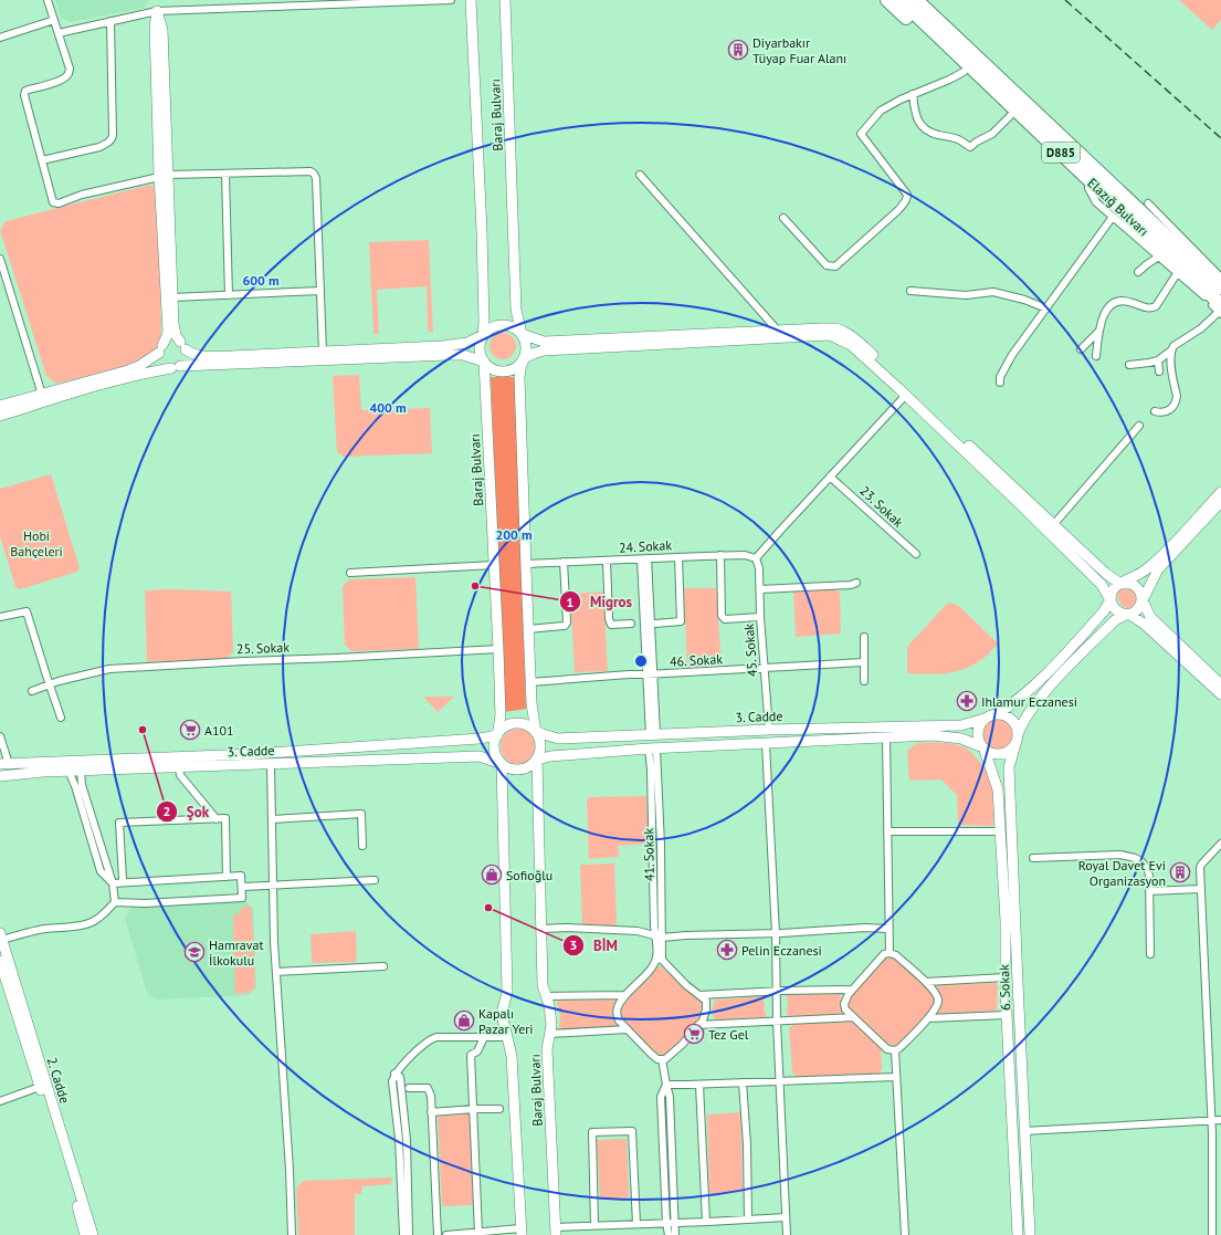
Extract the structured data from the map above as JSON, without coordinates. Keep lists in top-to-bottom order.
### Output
{
  "streets": {
    "highway": ["D885", "Elazığ Bulvarı"],
    "main road": [
      "Baraj Bulvarı",
      "3. Cadde",
      "6. Sokak",
      "2. Cadde"
    ],
    "street": [
      "23. Sokak",
      "24. Sokak",
      "25. Sokak",
      "45. Sokak",
      "46. Sokak",
      "41. Sokak"
    ]
  },
  "crossings": [
    ["Baraj Bulvarı", "25. Sokak"],
    ["Baraj Bulvarı", "3. Cadde"],
    ["24. Sokak", "45. Sokak"],
    ["45. Sokak", "46. Sokak"],
    ["45. Sokak", "3. Cadde"],
    ["3. Cadde", "41. Sokak"],
    ["3. Cadde", "6. Sokak"]
  ],
  "parks": ["Hobi Bahçeleri"],
  "places": {
    "building": ["Diyarbakır Tüyap Fuar Alanı", "Royal Davet Evi Organizasyon"],
    "other": ["Migros", "Şok", "BİM"],
    "pharmacy": ["Ihlamur Eczanesi", "Pelin Eczanesi"],
    "supermarket": ["A101", "Tez Gel"],
    "shop": ["Sofioğlu", "Kapalı Pazar Yeri"],
    "school or university": ["Hamravat İlkokulu"]
  },
  "rings": ["600 m", "400 m", "200 m"]
}
